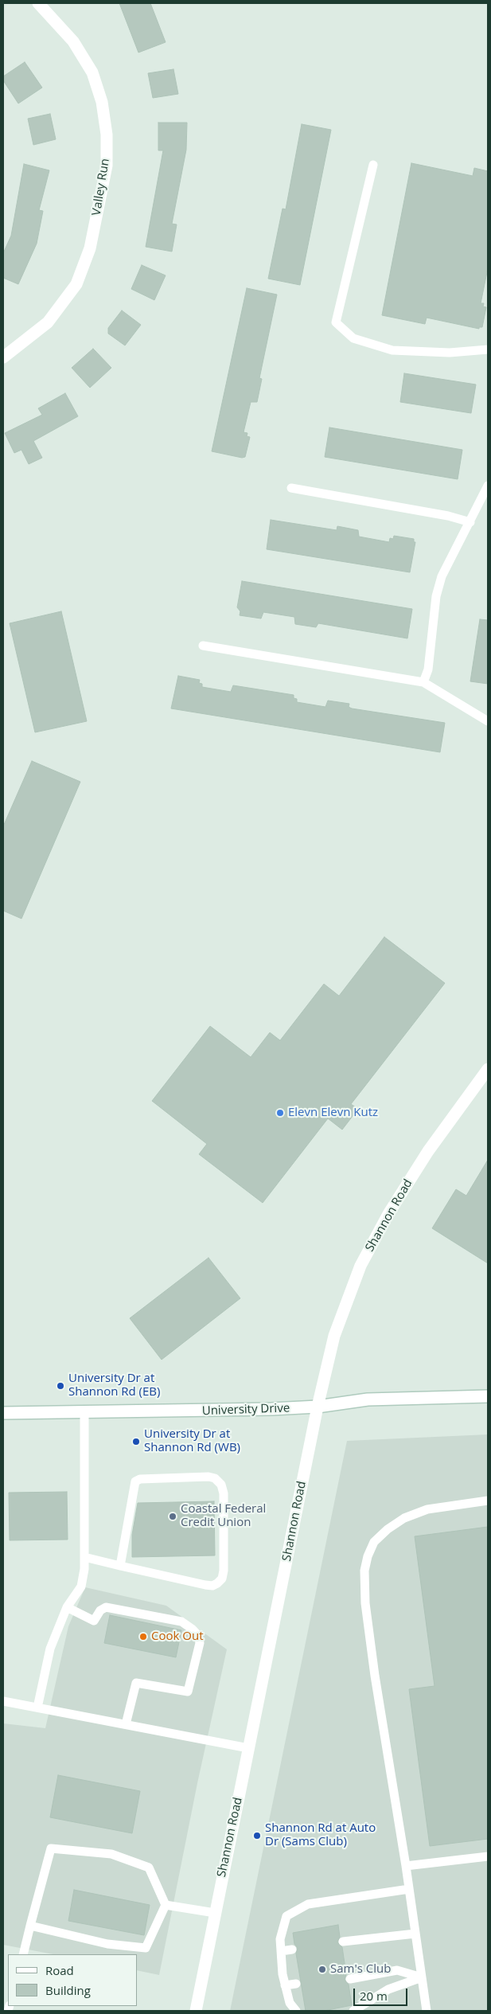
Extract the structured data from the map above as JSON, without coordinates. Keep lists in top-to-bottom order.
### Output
{
  "streets": {
    "street": ["Valley Run", "Shannon Road", "University Drive"]
  },
  "crossings": [
    ["Shannon Road", "University Drive"]
  ],
  "places": [
    "Elevn Elevn Kutz",
    "University Dr at Shannon Rd (EB)",
    "University Dr at Shannon Rd (WB)",
    "Coastal Federal Credit Union",
    "Cook Out",
    "Shannon Rd at Auto Dr (Sams Club)",
    "Sam's Club"
  ],
  "legend": ["Road", "Building"],
  "scale_bar": "20 m"
}
